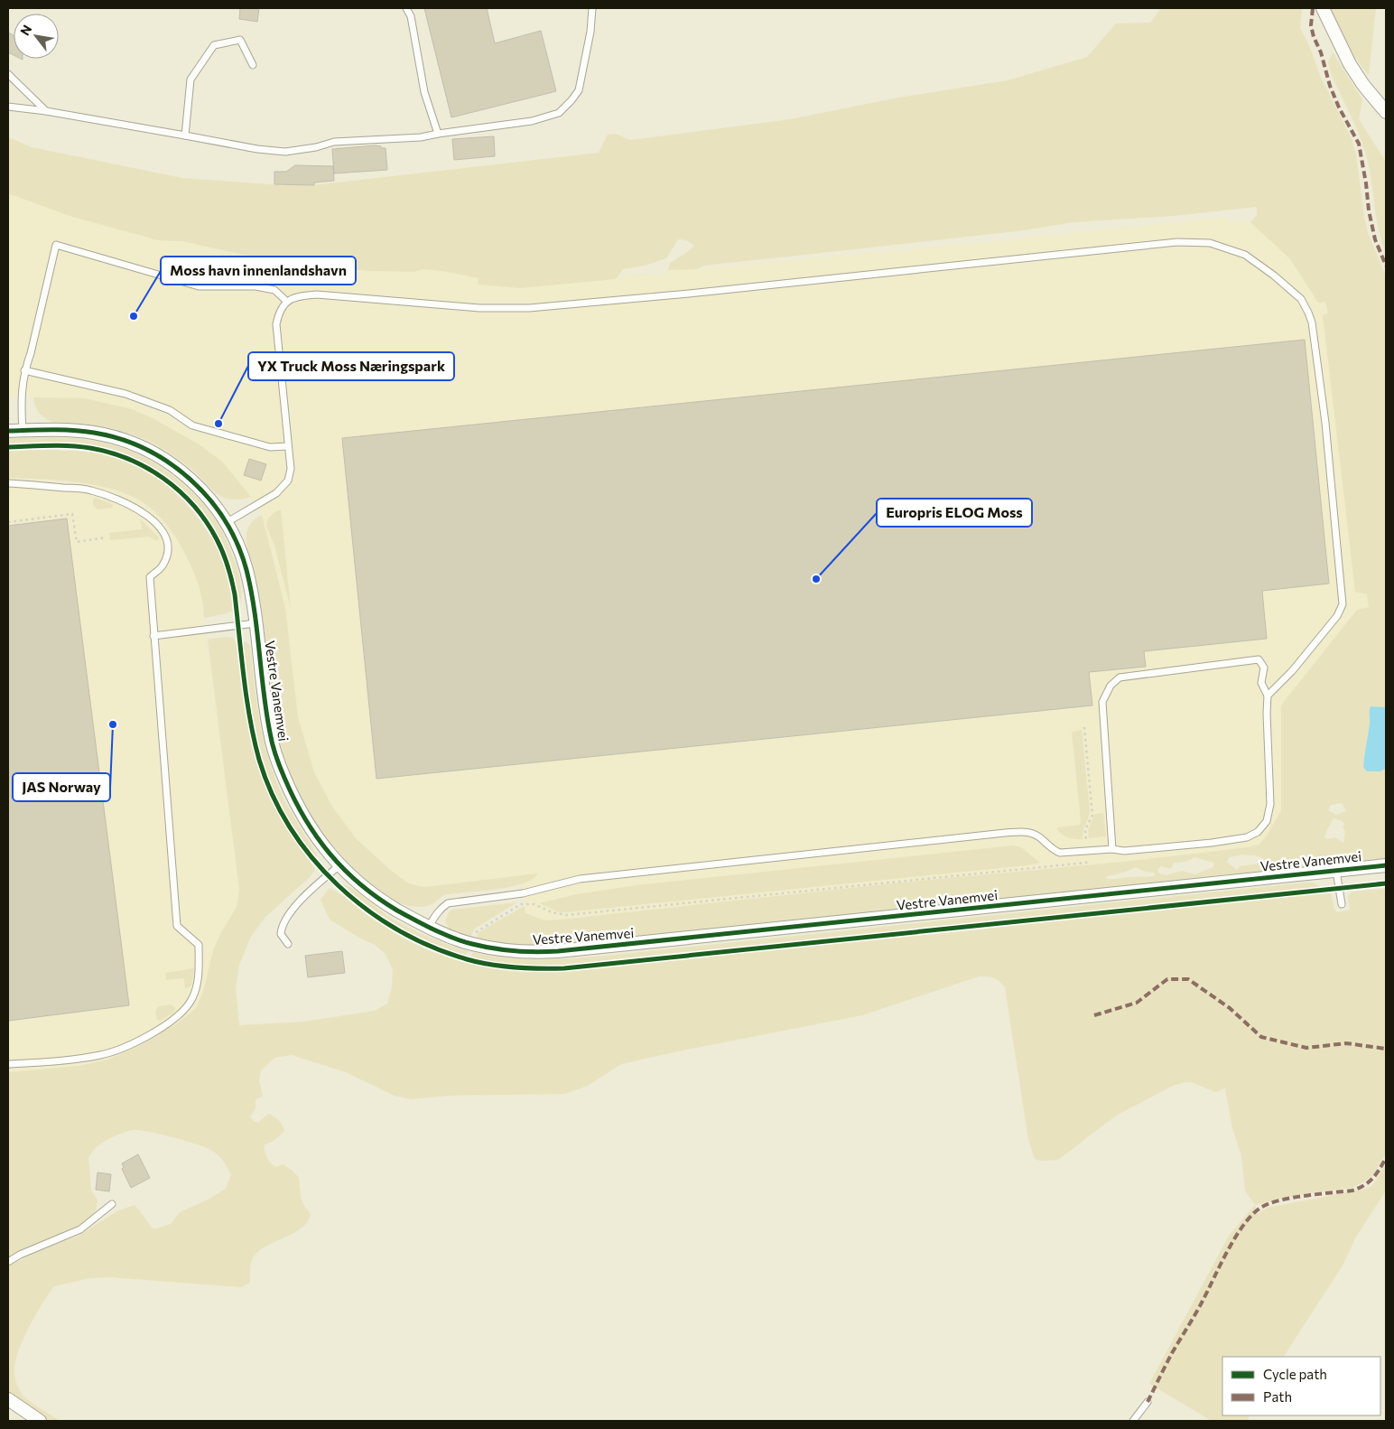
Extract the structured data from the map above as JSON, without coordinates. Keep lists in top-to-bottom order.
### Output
{
  "streets": {
    "street": ["Vestre Vanemvei"]
  },
  "places": [
    "Moss havn innenlandshavn",
    "YX Truck Moss Næringspark",
    "Europris ELOG Moss",
    "JAS Norway"
  ],
  "legend": ["Cycle path", "Path"],
  "north": "top left"
}
